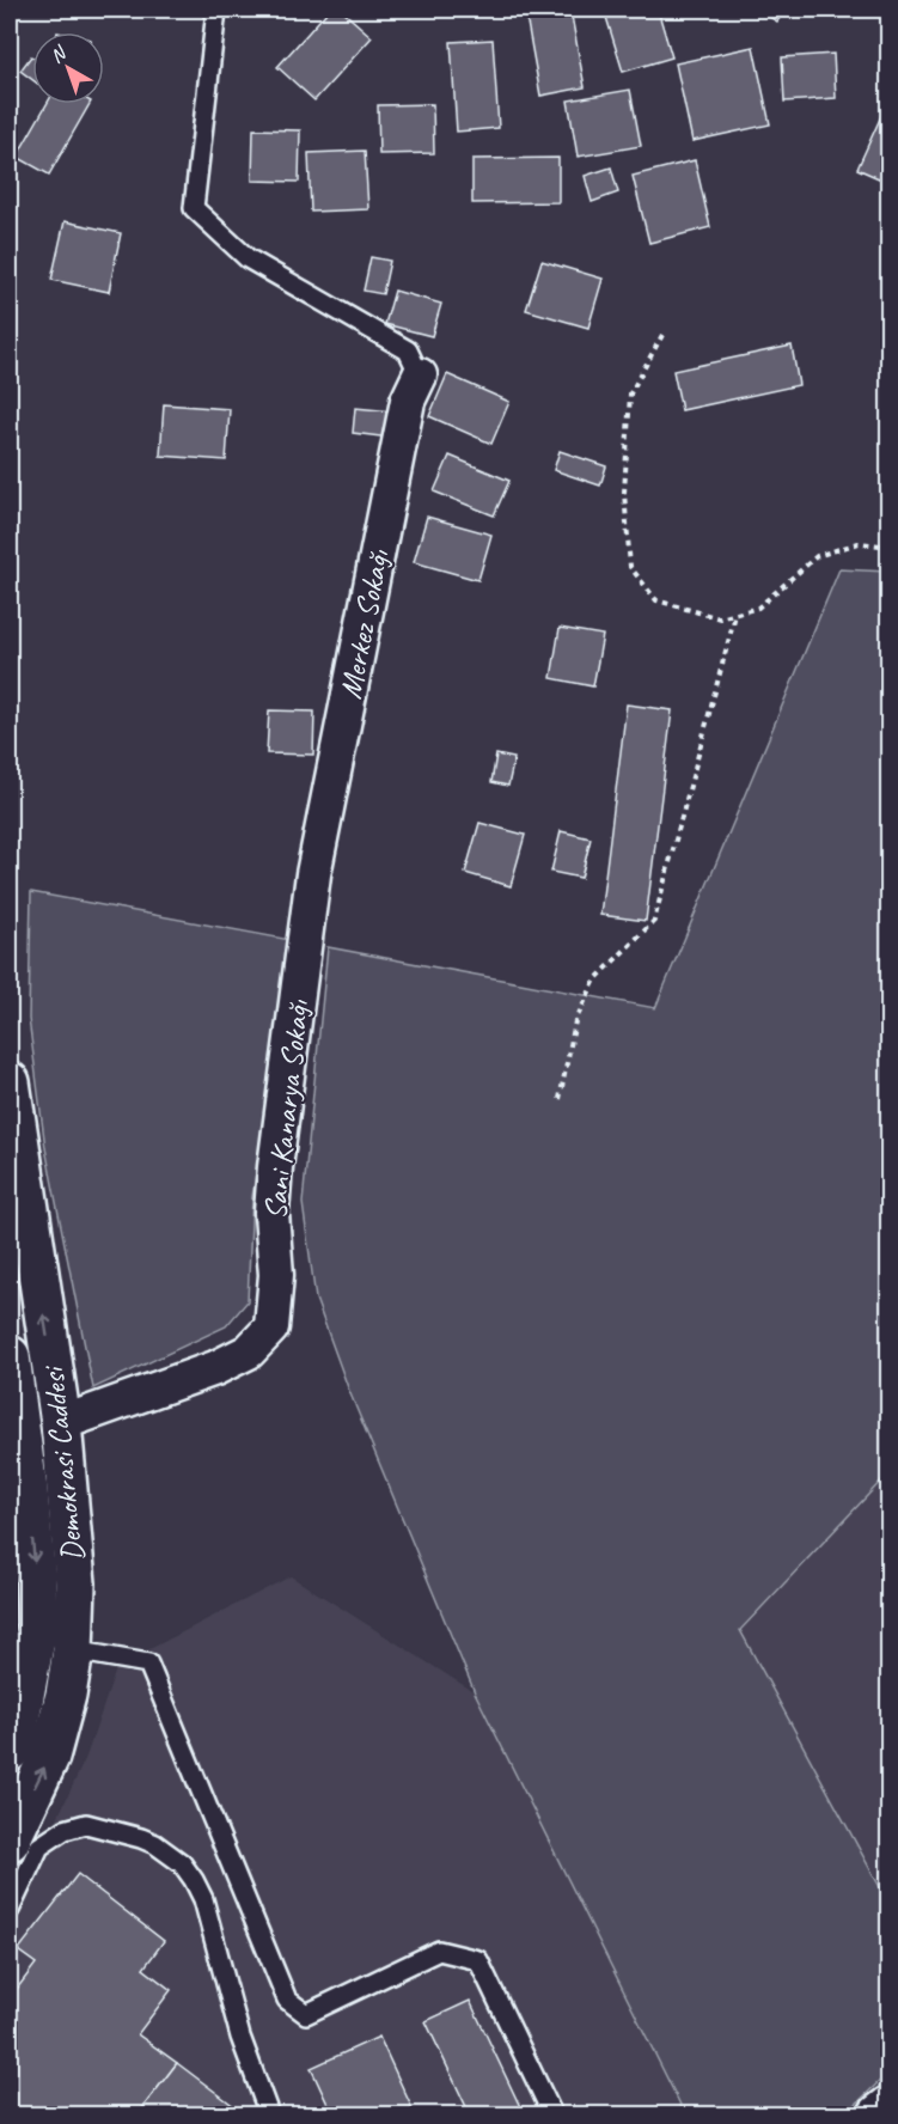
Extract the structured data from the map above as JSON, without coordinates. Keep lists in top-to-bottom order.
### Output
{
  "streets": {
    "main road": ["Demokrasi Caddesi"],
    "street": ["Merkez Sokağı", "Sani Kanarya Sokağı"]
  },
  "crossings": [
    ["Merkez Sokağı", "Sani Kanarya Sokağı"],
    ["Sani Kanarya Sokağı", "Demokrasi Caddesi"]
  ],
  "north": "top left"
}
